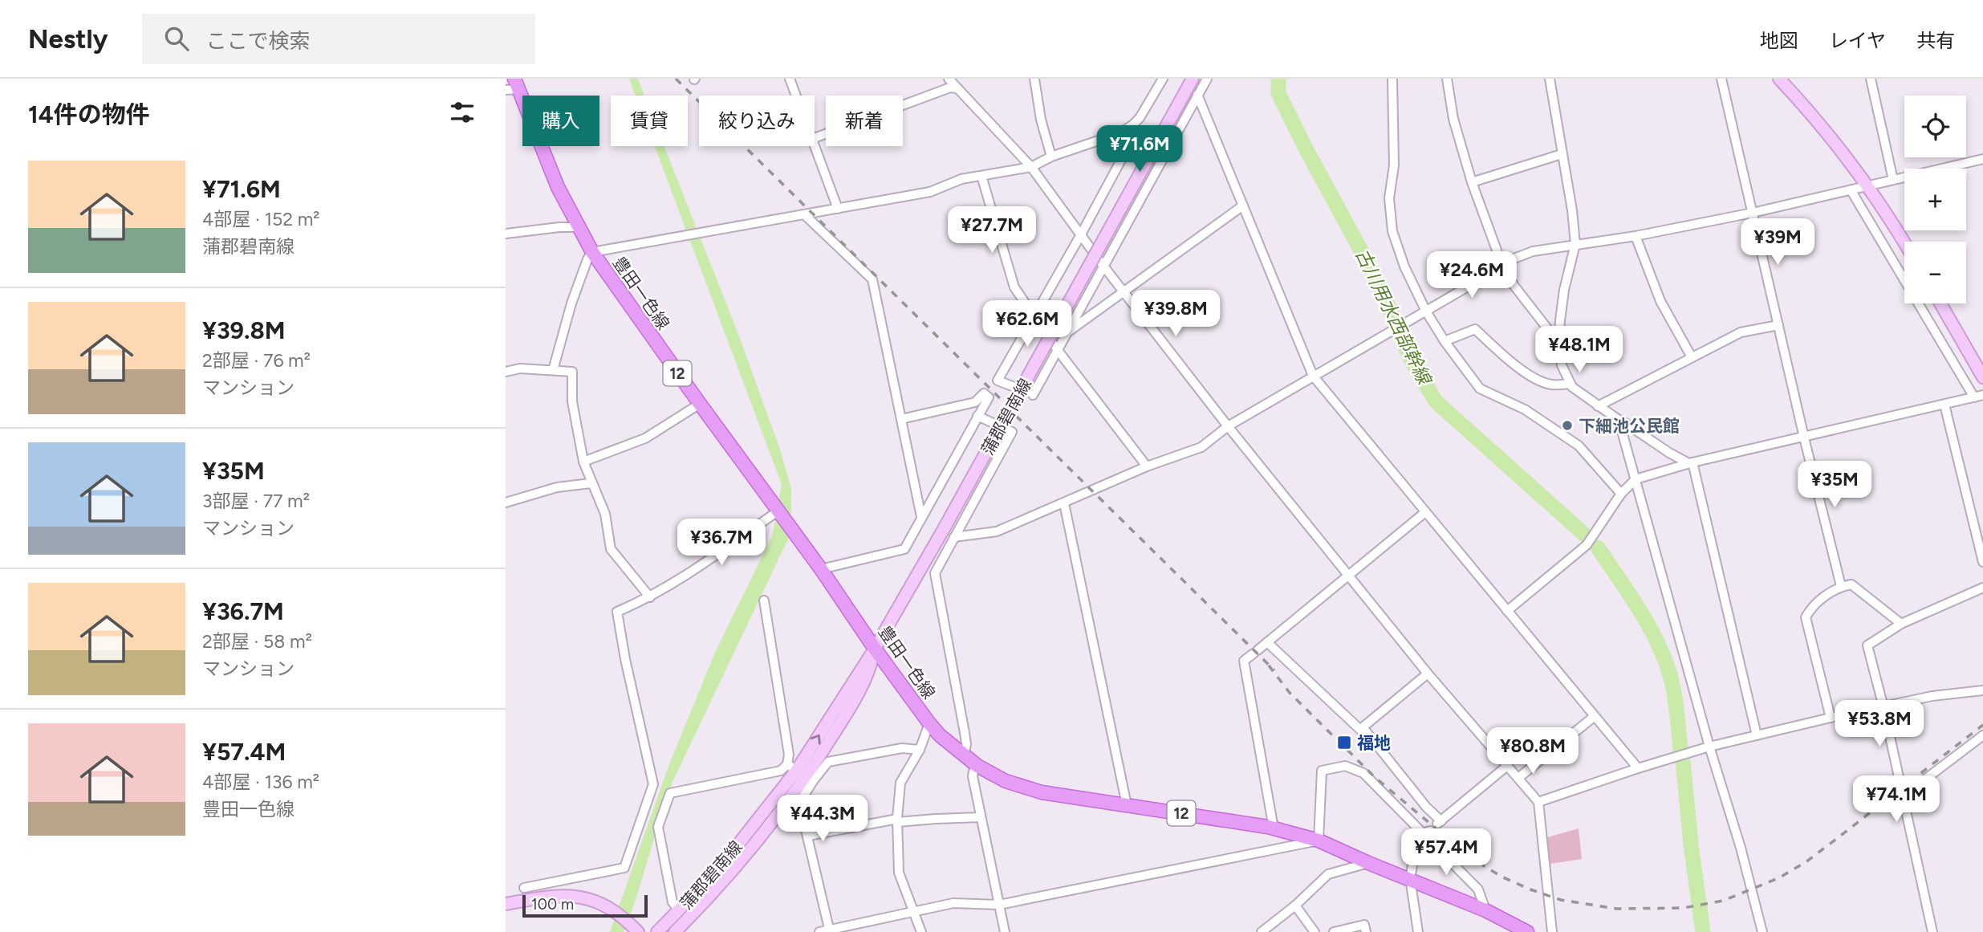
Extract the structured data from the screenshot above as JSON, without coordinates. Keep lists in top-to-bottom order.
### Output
{
  "streets": {
    "main road": ["豊田一色線", "12", "蒲郡碧南線"]
  },
  "crossings": [
    ["豊田一色線", "蒲郡碧南線"]
  ],
  "water": ["古川用水西部幹線"],
  "places": {
    "other": ["下細池公民館"],
    "transit": ["福地"]
  },
  "scale_bar": "100 m",
  "page": {
    "header": "Nestly",
    "search": "ここで検索",
    "nav": ["地図", "レイヤ", "共有"],
    "heading": "14件の物件",
    "map_buttons": ["+", "−"],
    "chip": [
      "購入",
      "賃貸",
      "絞り込み",
      "新着"
    ],
    "price": [
      "¥71.6M",
      "¥27.7M",
      "¥39M",
      "¥24.6M",
      "¥39.8M",
      "¥62.6M",
      "¥48.1M",
      "¥35M",
      "¥36.7M",
      "¥53.8M",
      "¥80.8M",
      "¥74.1M",
      "¥44.3M",
      "¥57.4M"
    ],
    "list": [
      {
        "name": "¥71.6M",
        "note": "4部屋 · 152 m² · 蒲郡碧南線"
      },
      {
        "name": "¥39.8M",
        "note": "2部屋 · 76 m² · マンション"
      },
      {
        "name": "¥35M",
        "note": "3部屋 · 77 m² · マンション"
      },
      {
        "name": "¥36.7M",
        "note": "2部屋 · 58 m² · マンション"
      },
      {
        "name": "¥57.4M",
        "note": "4部屋 · 136 m² · 豊田一色線"
      }
    ],
    "scale": "100 m"
  }
}
